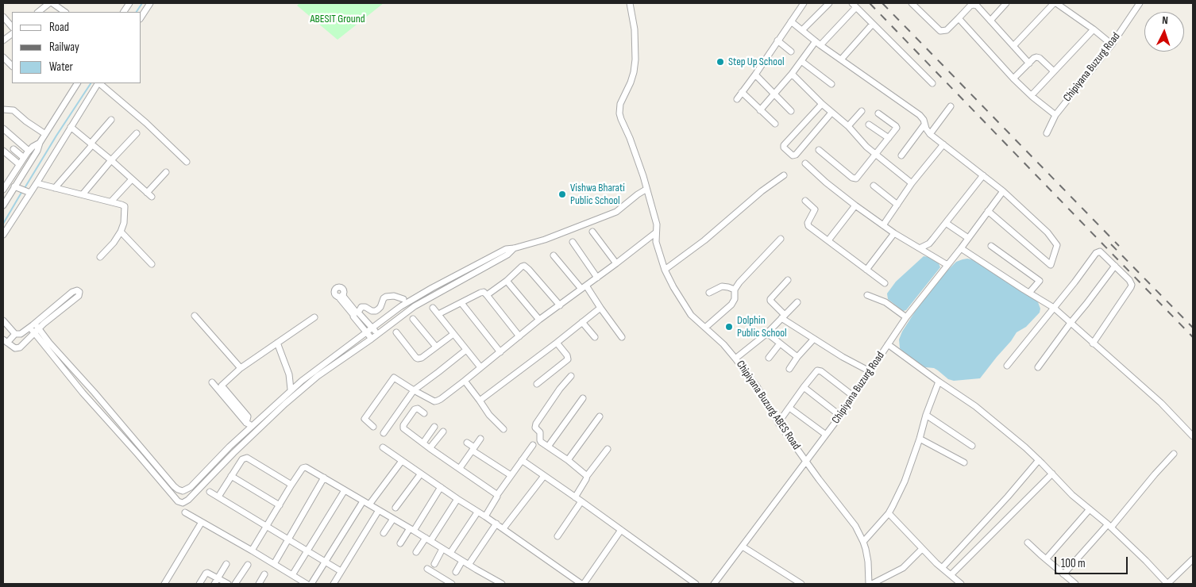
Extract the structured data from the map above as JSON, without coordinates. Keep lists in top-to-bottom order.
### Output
{
  "streets": {
    "street": ["Chipiyana Buzurg Road", "Chipiyana Buzurg ABES Road"]
  },
  "crossings": [
    ["Chipiyana Buzurg Road", "Chipiyana Buzurg ABES Road"]
  ],
  "parks": ["ABESIT Ground"],
  "places": ["Step Up School", "Vishwa Bharati Public School", "Dolphin Public School"],
  "legend": ["Road", "Railway", "Water"],
  "scale_bar": "100 m",
  "north": "top"
}
